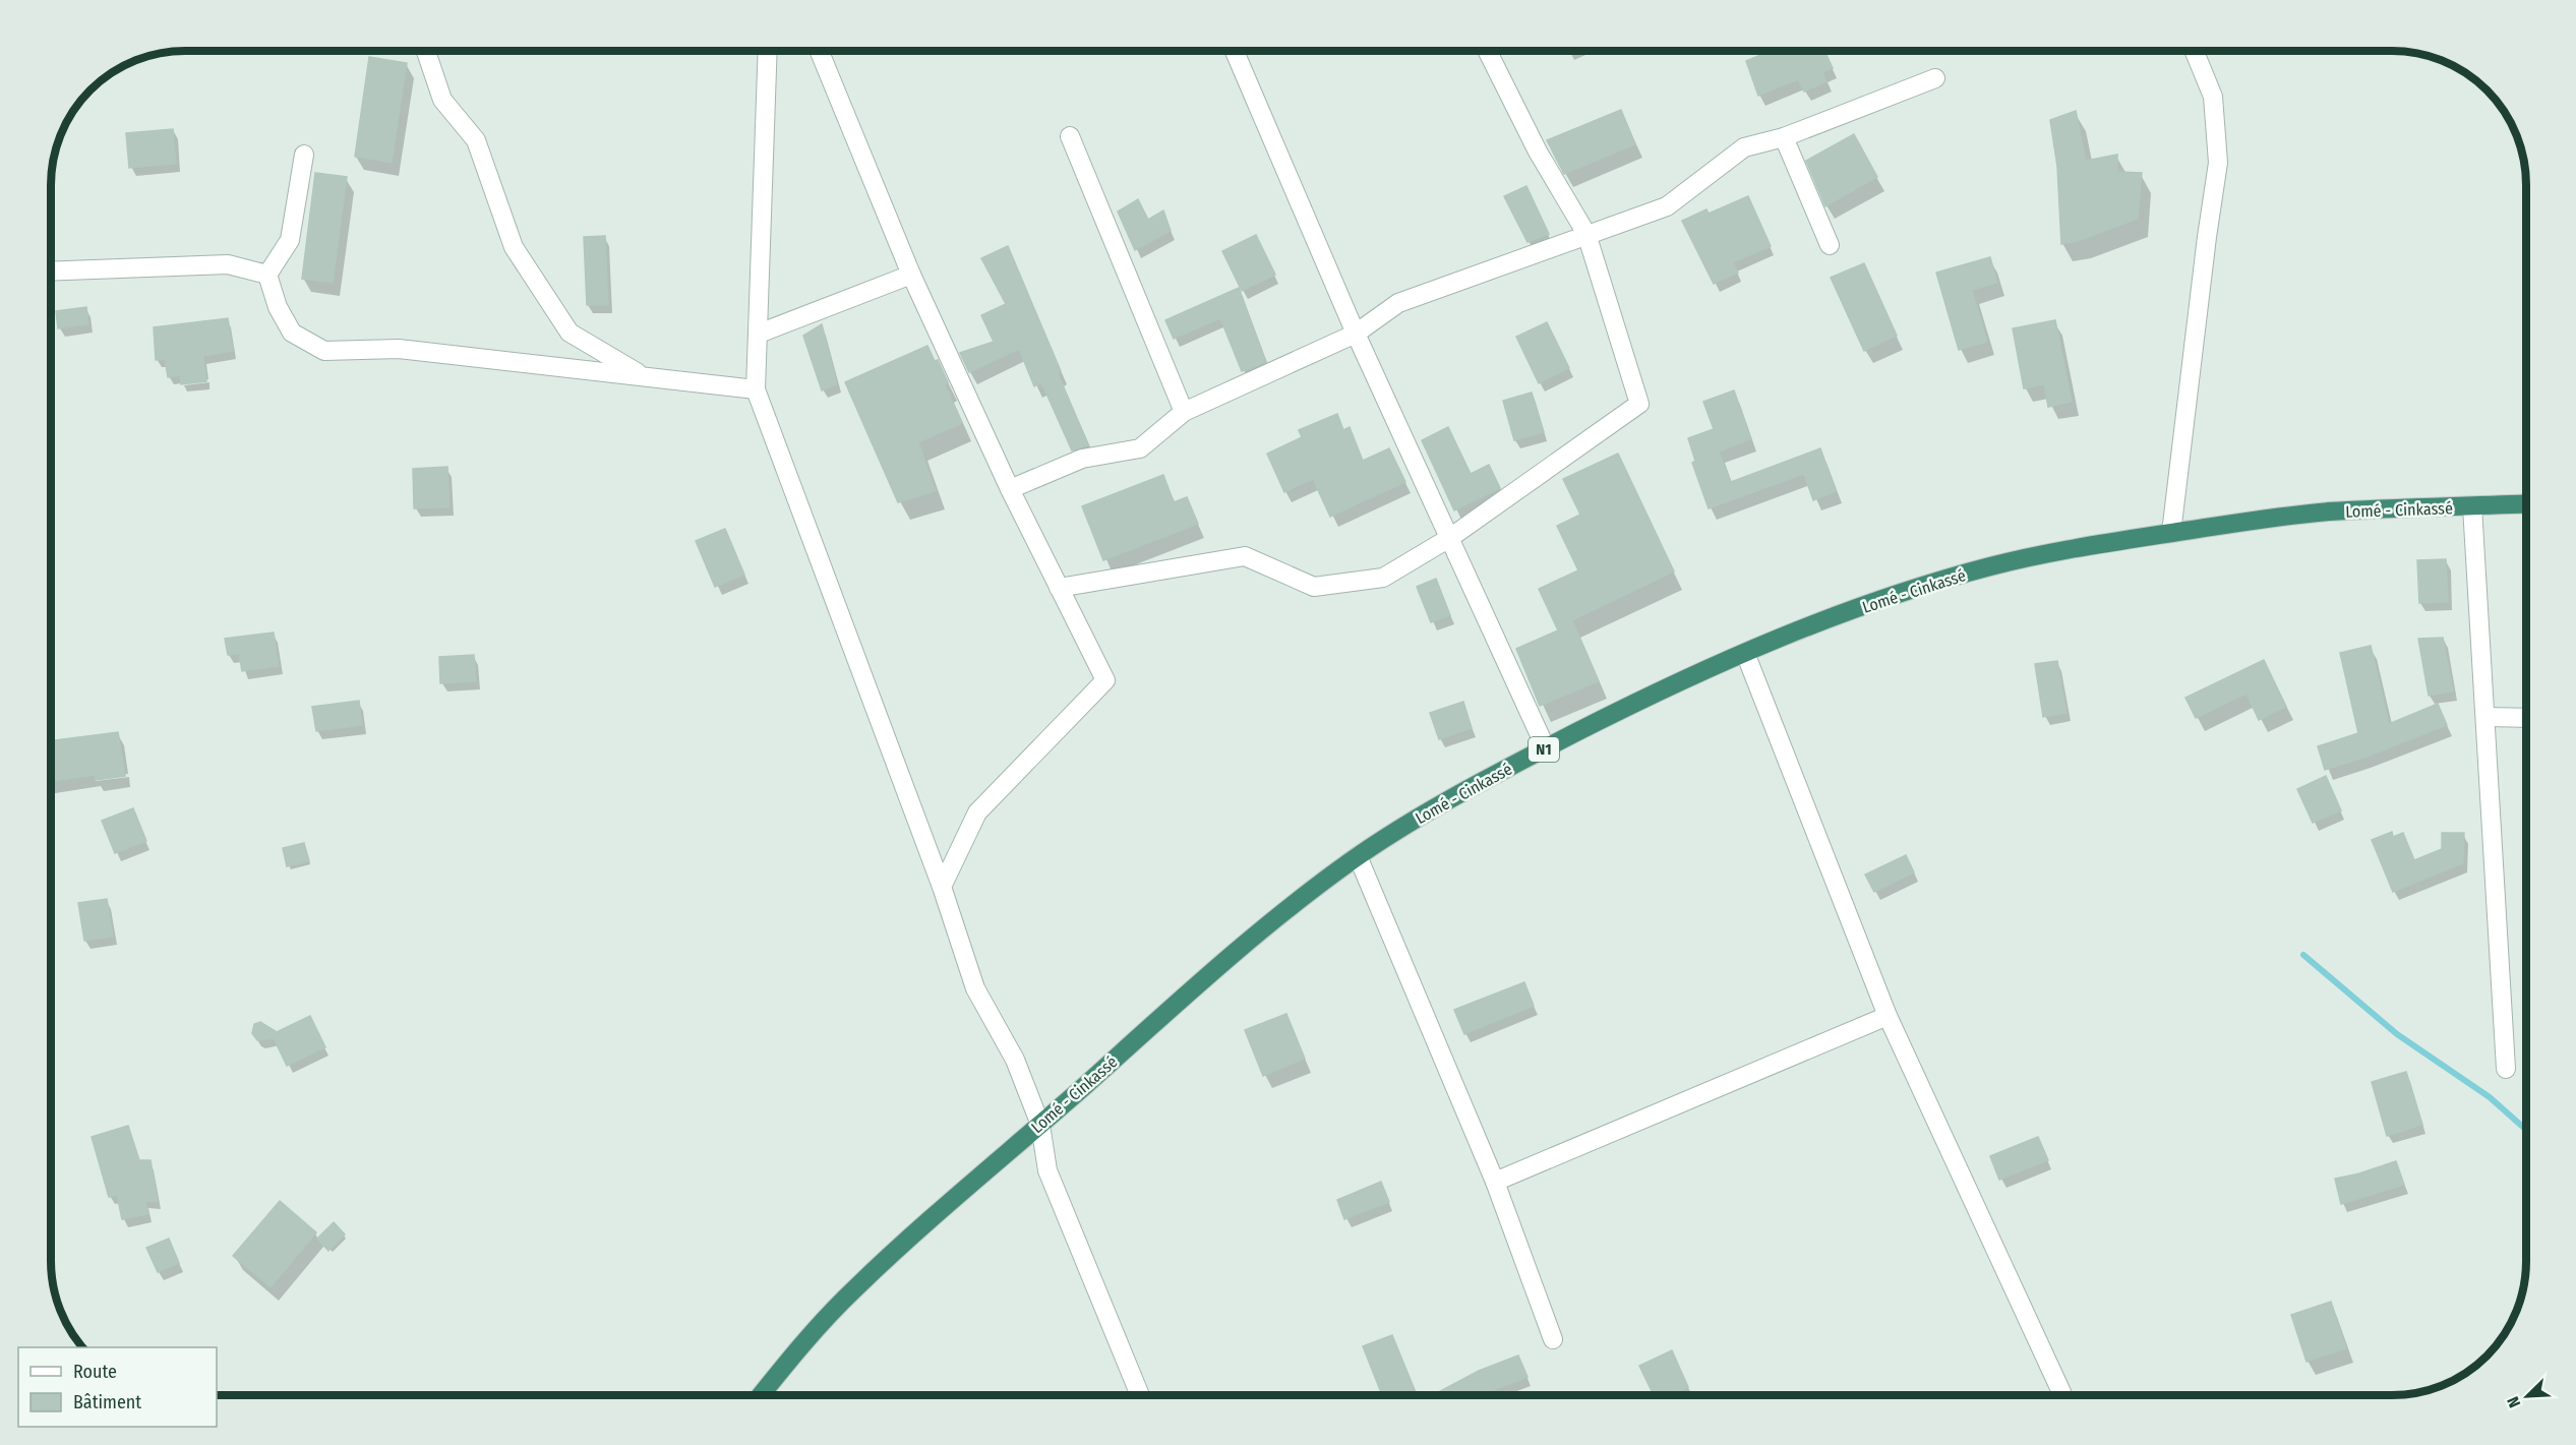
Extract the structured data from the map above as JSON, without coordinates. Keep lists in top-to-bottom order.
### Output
{
  "streets": {
    "highway": ["Lomé - Cinkassé", "N1"]
  },
  "legend": ["Route", "Bâtiment"],
  "north": "bottom left"
}
